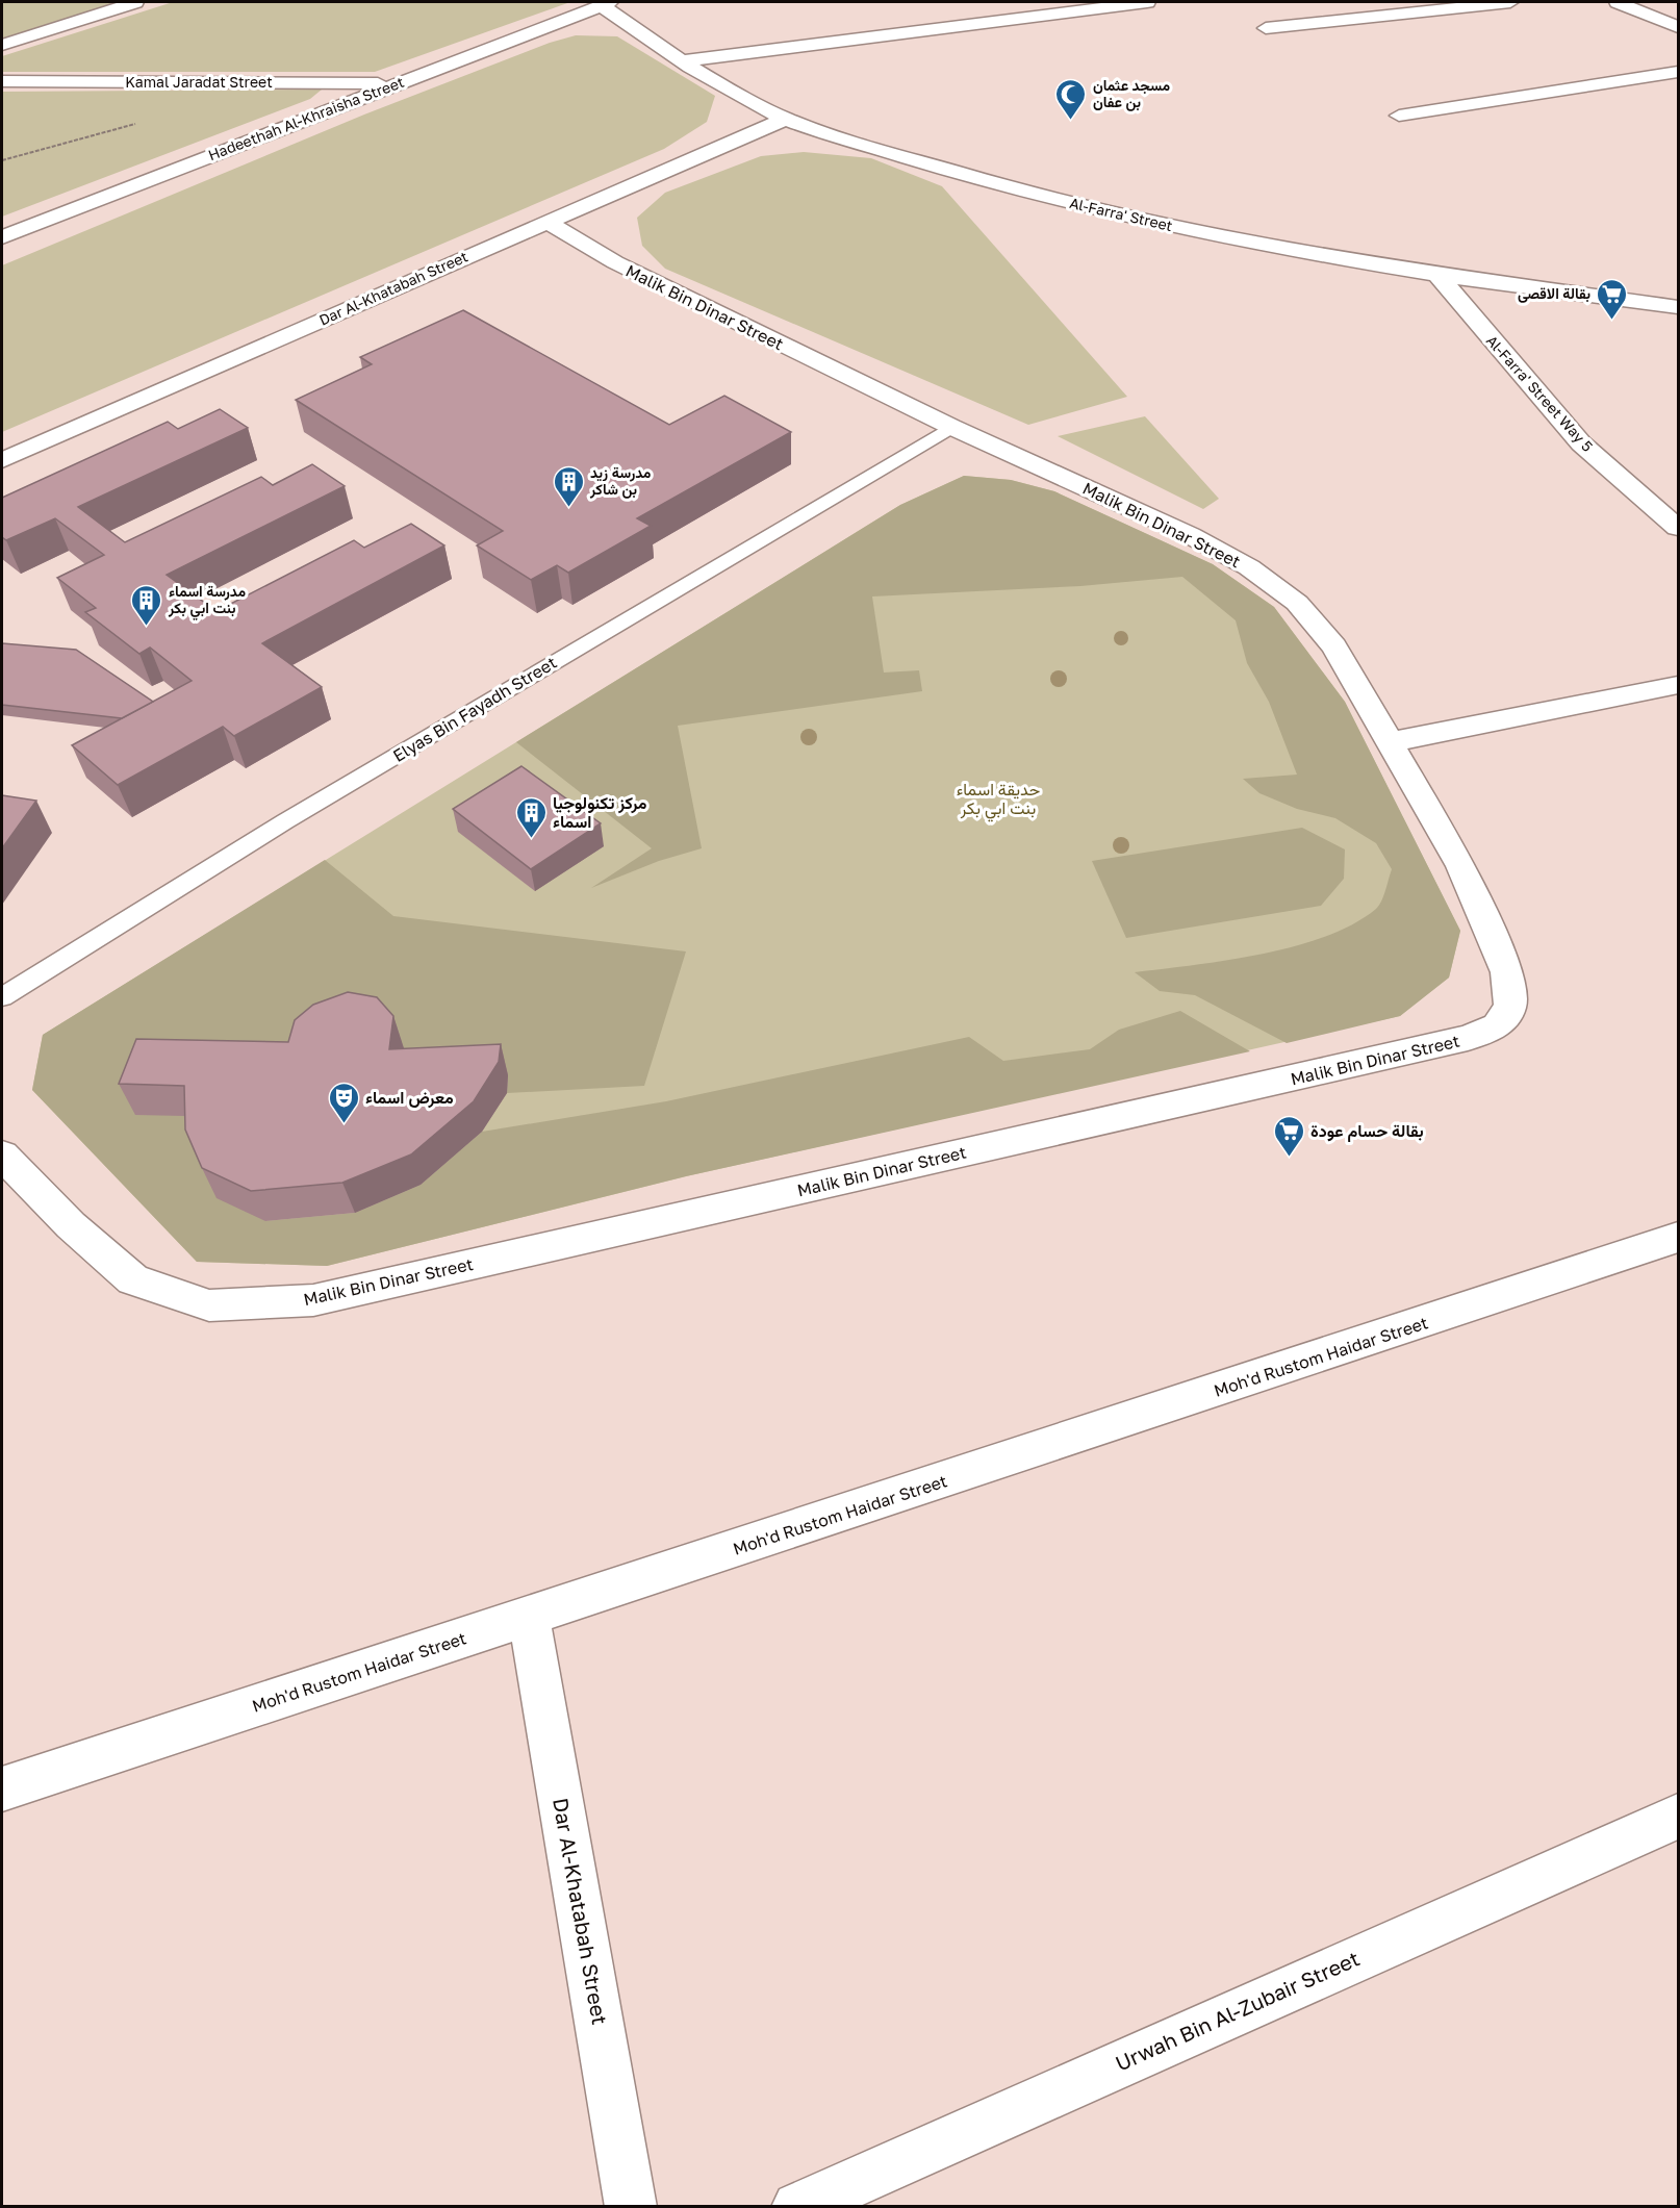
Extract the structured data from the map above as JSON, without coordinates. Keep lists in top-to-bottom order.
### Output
{
  "streets": {
    "street": [
      "Kamal Jaradat Street",
      "Hadeethah Al-Khraisha Street",
      "Al-Farra' Street",
      "Dar Al-Khatabah Street",
      "Malik Bin Dinar Street",
      "Al-Farra' Street Way 5",
      "Moh'd Rustom Haidar Street",
      "Urwah Bin Al-Zubair Street"
    ],
    "lane": ["Elyas Bin Fayadh Street"]
  },
  "crossings": [
    ["Kamal Jaradat Street", "Hadeethah Al-Khraisha Street"],
    ["Hadeethah Al-Khraisha Street", "Al-Farra' Street"],
    ["Al-Farra' Street", "Dar Al-Khatabah Street"],
    ["Al-Farra' Street", "Al-Farra' Street Way 5"],
    ["Dar Al-Khatabah Street", "Malik Bin Dinar Street"],
    ["Dar Al-Khatabah Street", "Moh'd Rustom Haidar Street"],
    ["Malik Bin Dinar Street", "Elyas Bin Fayadh Street"]
  ],
  "parks": ["حديقة اسماء بنت ابي بكر"],
  "places": {
    "mosque": ["مسجد عثمان بن عفان"],
    "supermarket": ["بقالة الاقصى", "بقالة حسام عودة"],
    "building": ["مدرسة زيد بن شاكر", "مدرسة اسماء بنت ابي بكر", "مركز تكنولوجيا اسماء"],
    "theatre": ["معرض اسماء"]
  }
}
